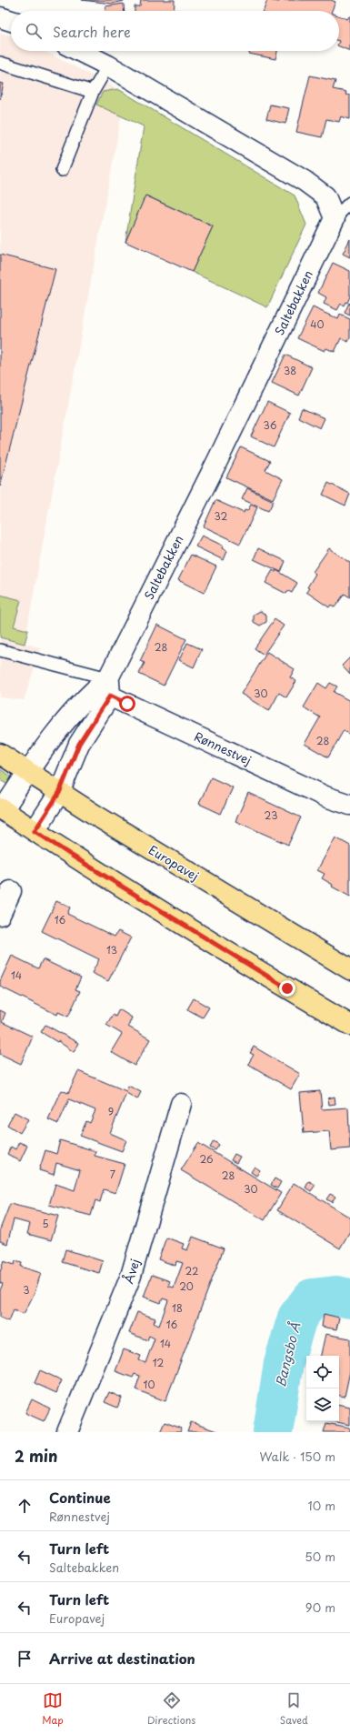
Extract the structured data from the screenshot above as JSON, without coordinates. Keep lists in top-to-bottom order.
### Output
{
  "streets": {
    "main road": ["Europavej"],
    "street": ["Saltebakken", "Rønnestvej", "Åvej"]
  },
  "crossings": [
    ["Saltebakken", "Rønnestvej"],
    ["Saltebakken", "Europavej"]
  ],
  "water": ["Bangsbo Å"],
  "house_numbers": [
    "40",
    "38",
    "36",
    "32",
    "28",
    "30",
    "28",
    "23",
    "16",
    "13",
    "14",
    "9",
    "26",
    "7",
    "28",
    "30",
    "5",
    "22",
    "20",
    "3",
    "18",
    "16",
    "14",
    "12",
    "10"
  ],
  "page": {
    "search": "Search here",
    "heading": ["2 min", "Walk · 150 m"],
    "list": [
      ["Continue", "Rønnestvej", "10 m"],
      ["Turn left", "Saltebakken", "50 m"],
      ["Turn left", "Europavej", "90 m"],
      "Arrive at destination"
    ],
    "nav": ["Map", "Directions", "Saved"]
  }
}
